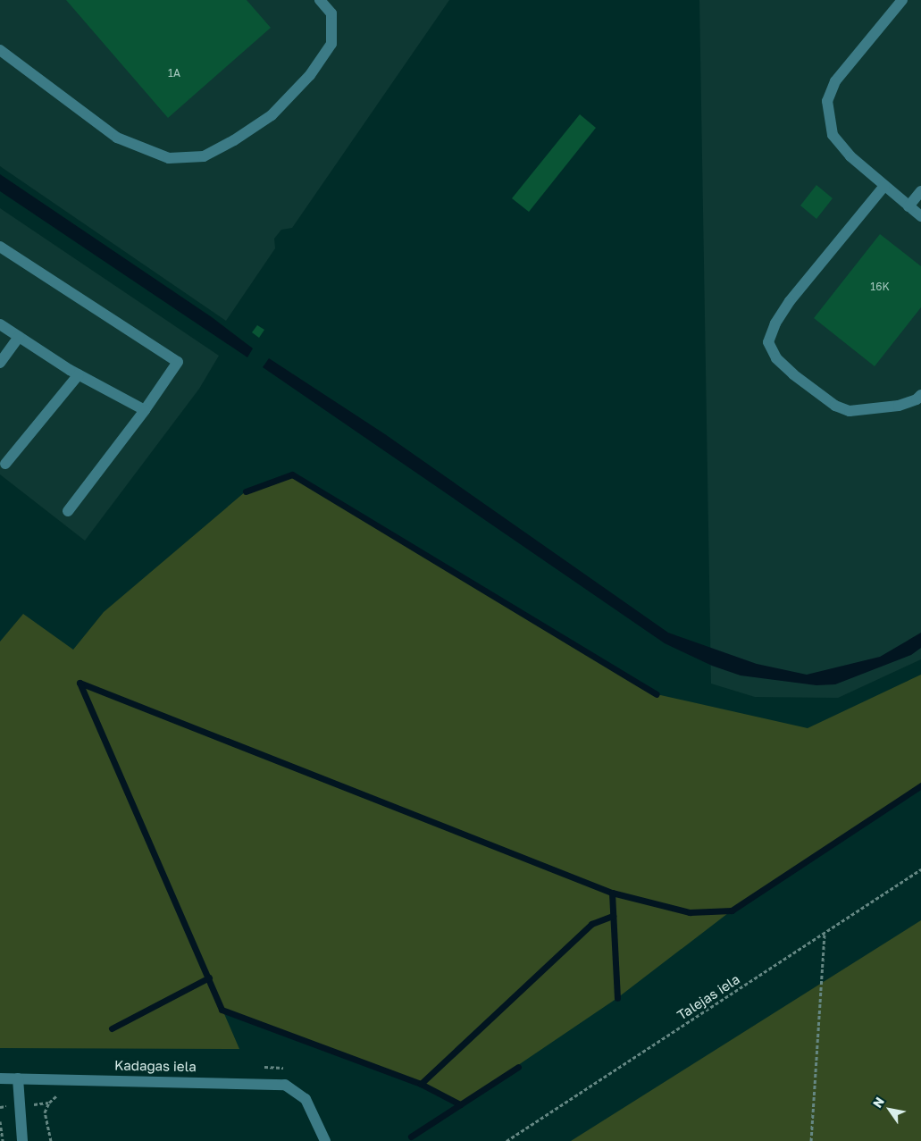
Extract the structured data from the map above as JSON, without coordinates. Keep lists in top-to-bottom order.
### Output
{
  "streets": {
    "street": ["Kadagas iela"],
    "path": ["Talejas iela"]
  },
  "house_numbers": ["1A", "16K"],
  "north": "top left"
}
